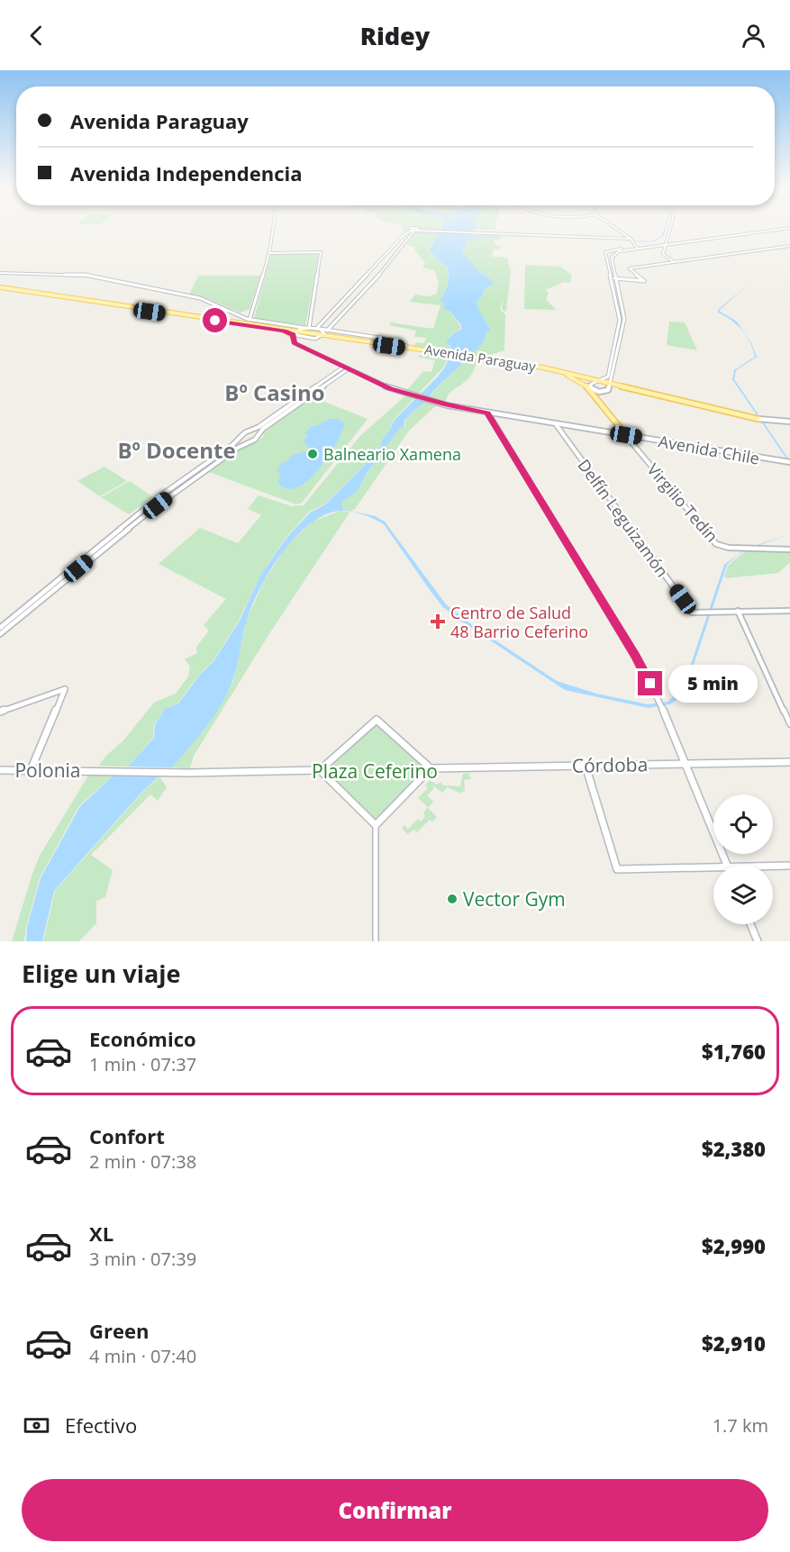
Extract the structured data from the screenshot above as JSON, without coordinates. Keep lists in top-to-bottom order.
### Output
{
  "streets": {
    "main road": [
      "Avenida Paraguay",
      "Avenida Chile",
      "Virgilio Tedín",
      "Córdoba",
      "Polonia"
    ],
    "street": ["Delfín Leguizamón"]
  },
  "crossings": [
    ["Avenida Paraguay", "Virgilio Tedín"],
    ["Avenida Chile", "Virgilio Tedín"],
    ["Avenida Chile", "Delfín Leguizamón"]
  ],
  "districts": ["Bº Casino", "Bº Docente"],
  "parks": ["Plaza Ceferino"],
  "places": {
    "other": ["Balneario Xamena", "Vector Gym"],
    "health": ["Centro de Salud 48 Barrio Ceferino"]
  },
  "page": {
    "header": "Ridey",
    "banner": ["Avenida Paraguay", "Avenida Independencia"],
    "bubble": "5 min",
    "heading": "Elige un viaje",
    "list": [
      {
        "name": "Económico",
        "note": "1 min · 07:37",
        "value": "$1,760"
      },
      {
        "name": "Confort",
        "note": "2 min · 07:38",
        "value": "$2,380"
      },
      {
        "name": "XL",
        "note": "3 min · 07:39",
        "value": "$2,990"
      },
      {
        "name": "Green",
        "note": "4 min · 07:40",
        "value": "$2,910"
      }
    ],
    "pay": ["Efectivo", "1.7 km"],
    "buttons": "Confirmar"
  }
}
